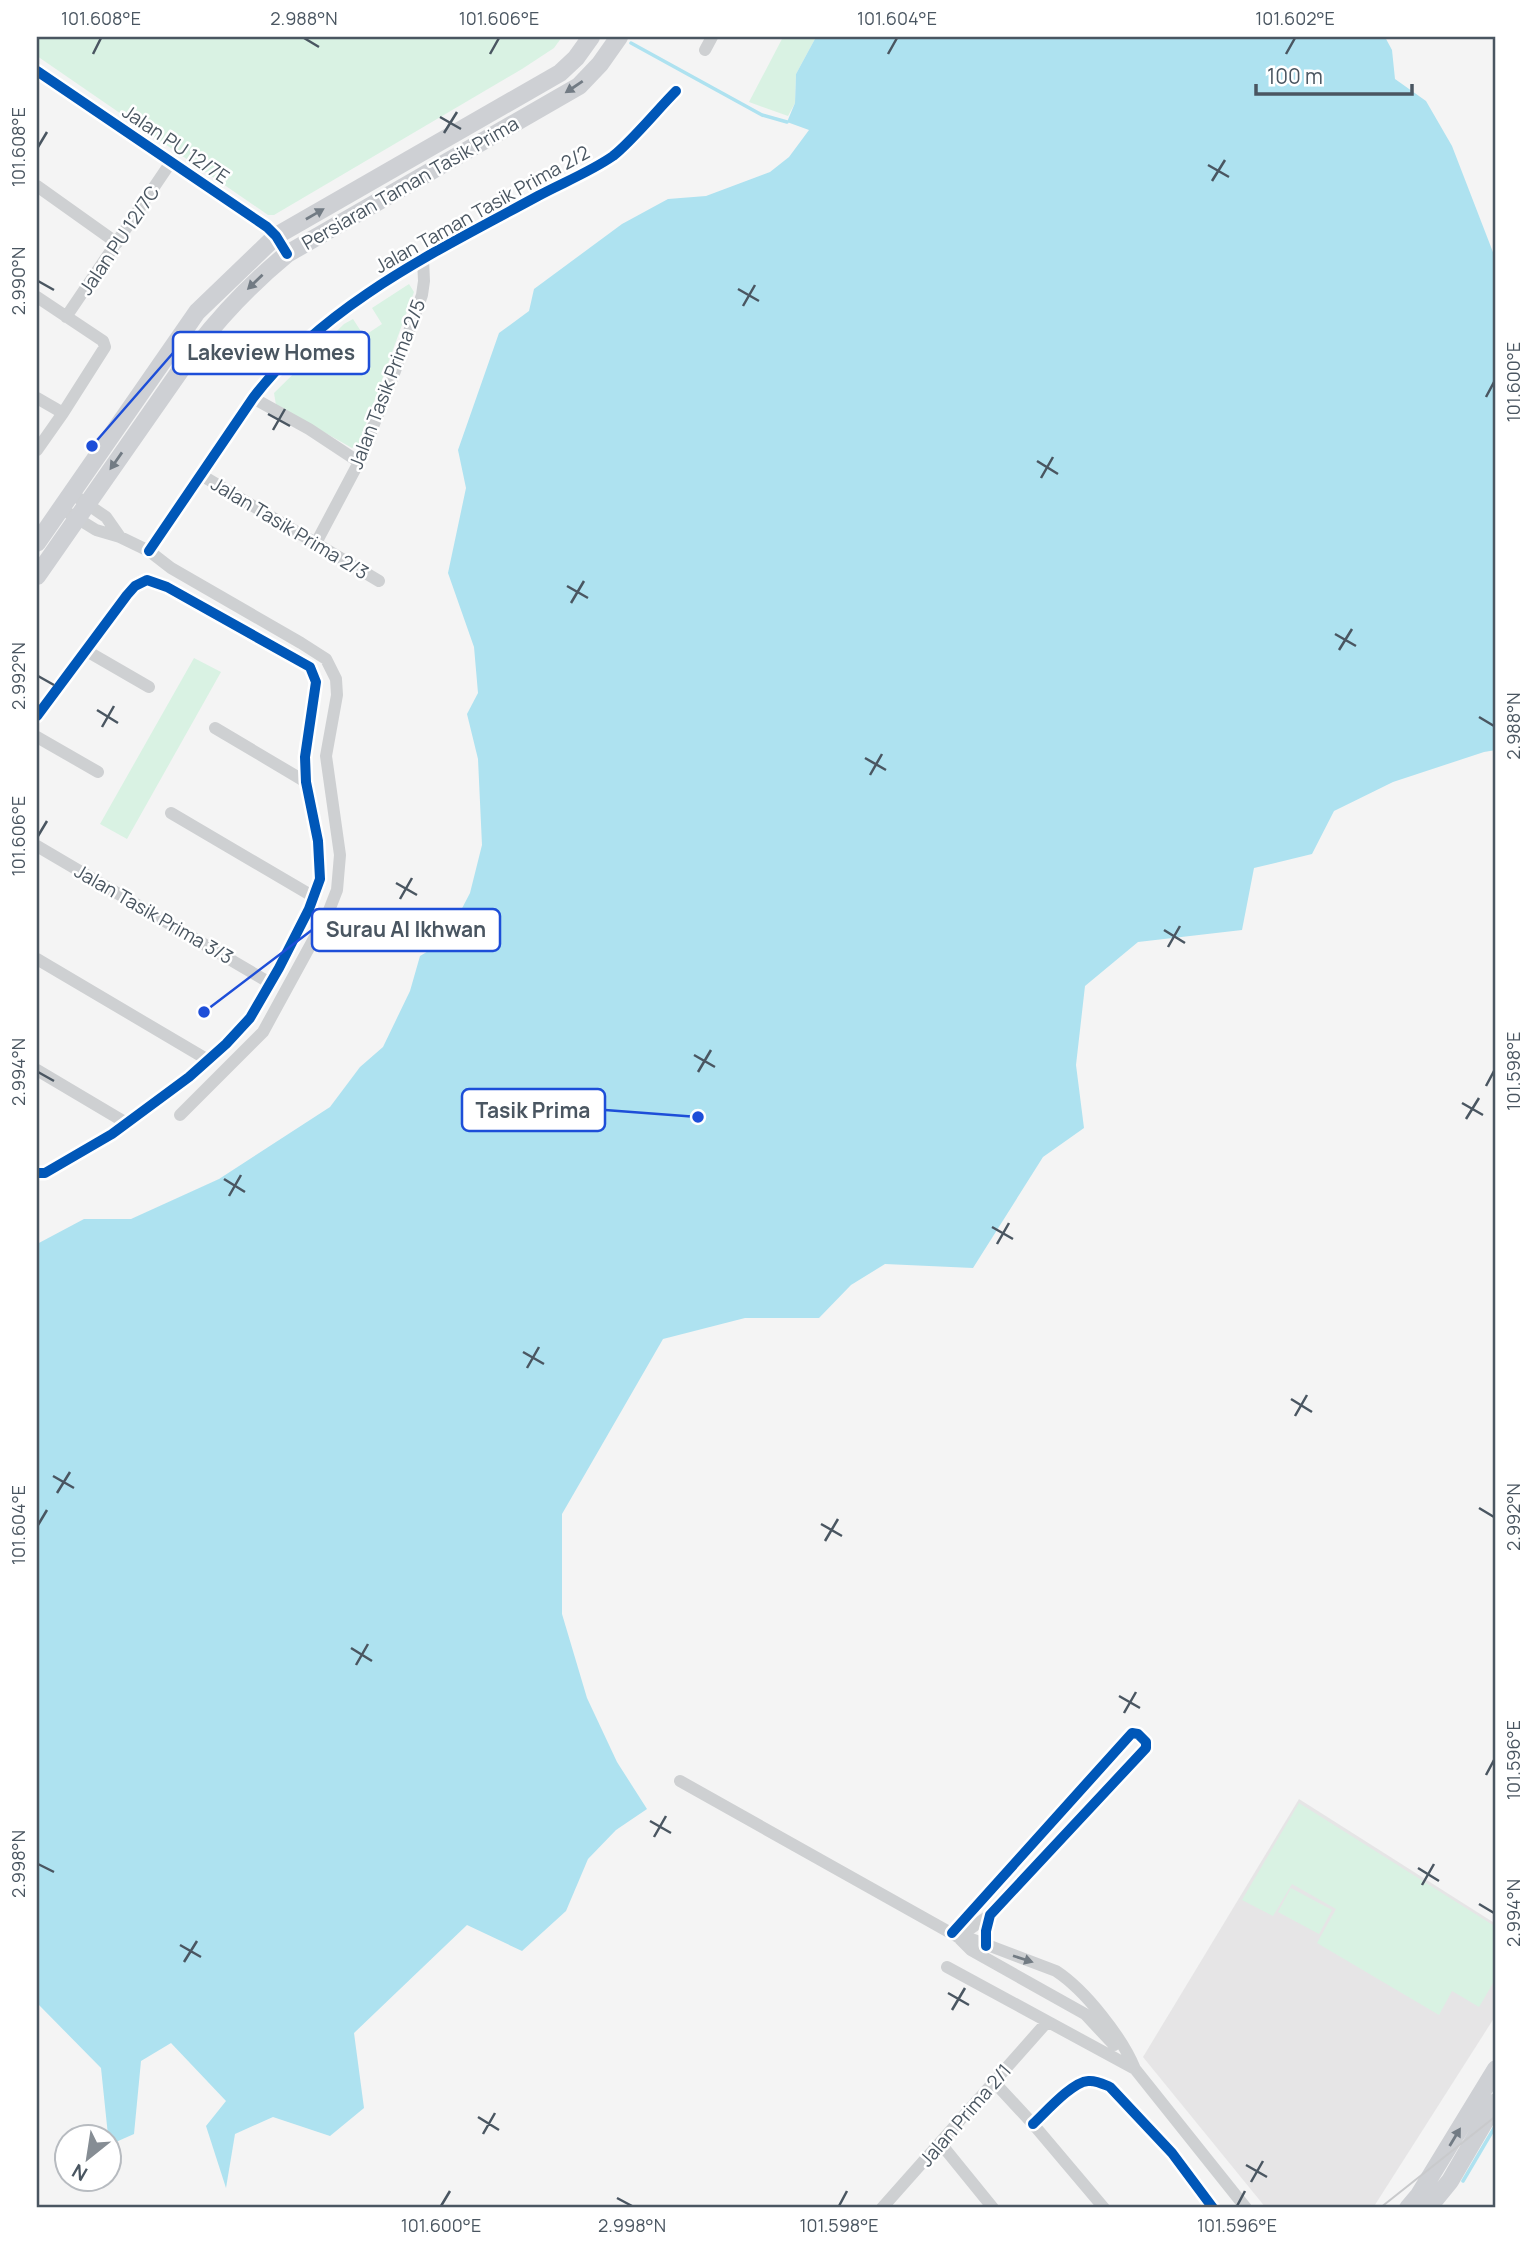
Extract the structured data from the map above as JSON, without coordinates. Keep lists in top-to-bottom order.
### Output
{
  "streets": {
    "main road": ["Persiaran Taman Tasik Prima"],
    "street": [
      "Jalan PU 12/7E",
      "Jalan Taman Tasik Prima 2/2",
      "Jalan PU 12/7C",
      "Jalan Tasik Prima 2/5",
      "Jalan Tasik Prima 2/3",
      "Jalan Tasik Prima 3/3",
      "Jalan Prima 2/1"
    ]
  },
  "crossings": [
    ["Jalan PU 12/7E", "Persiaran Taman Tasik Prima"],
    ["Jalan PU 12/7E", "Jalan PU 12/7C"],
    ["Jalan Taman Tasik Prima 2/2", "Jalan Tasik Prima 2/5"],
    ["Jalan Taman Tasik Prima 2/2", "Jalan Tasik Prima 2/3"],
    ["Jalan Tasik Prima 2/5", "Jalan Tasik Prima 2/3"]
  ],
  "places": ["Lakeview Homes", "Surau Al Ikhwan", "Tasik Prima"],
  "scale_bar": "100 m",
  "north": "bottom left",
  "coordinates": [
    "101.608°E",
    "2.988°N",
    "101.606°E",
    "101.604°E",
    "101.602°E",
    "2.990°N",
    "101.600°E",
    "2.992°N",
    "101.598°E",
    "2.994°N",
    "101.596°E",
    "2.998°N"
  ]
}
